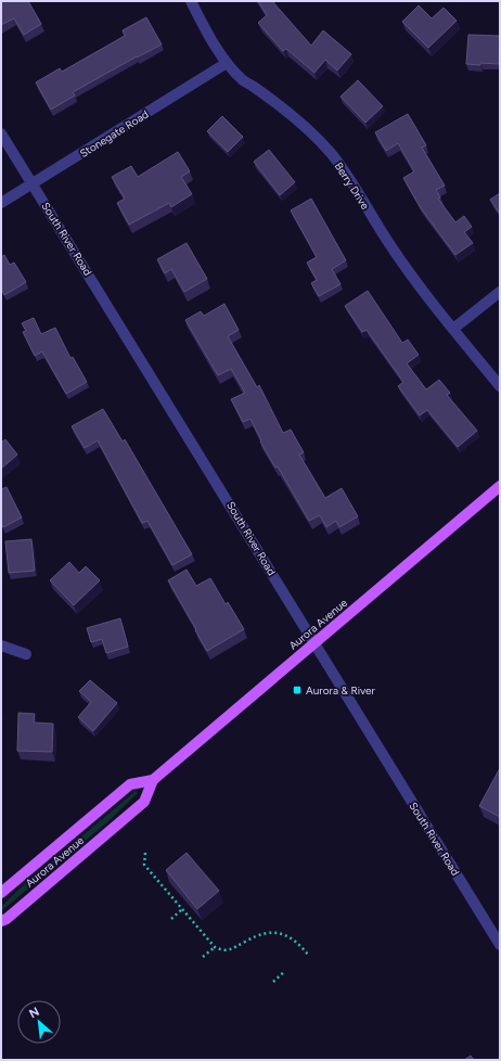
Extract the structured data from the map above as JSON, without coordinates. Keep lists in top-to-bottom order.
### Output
{
  "streets": {
    "main road": ["Aurora Avenue"],
    "street": ["Stonegate Road", "Berry Drive", "South River Road"]
  },
  "crossings": [
    ["Stonegate Road", "Berry Drive"],
    ["Stonegate Road", "South River Road"],
    ["South River Road", "Aurora Avenue"]
  ],
  "places": {
    "transit": ["Aurora & River"]
  },
  "north": "top left"
}
